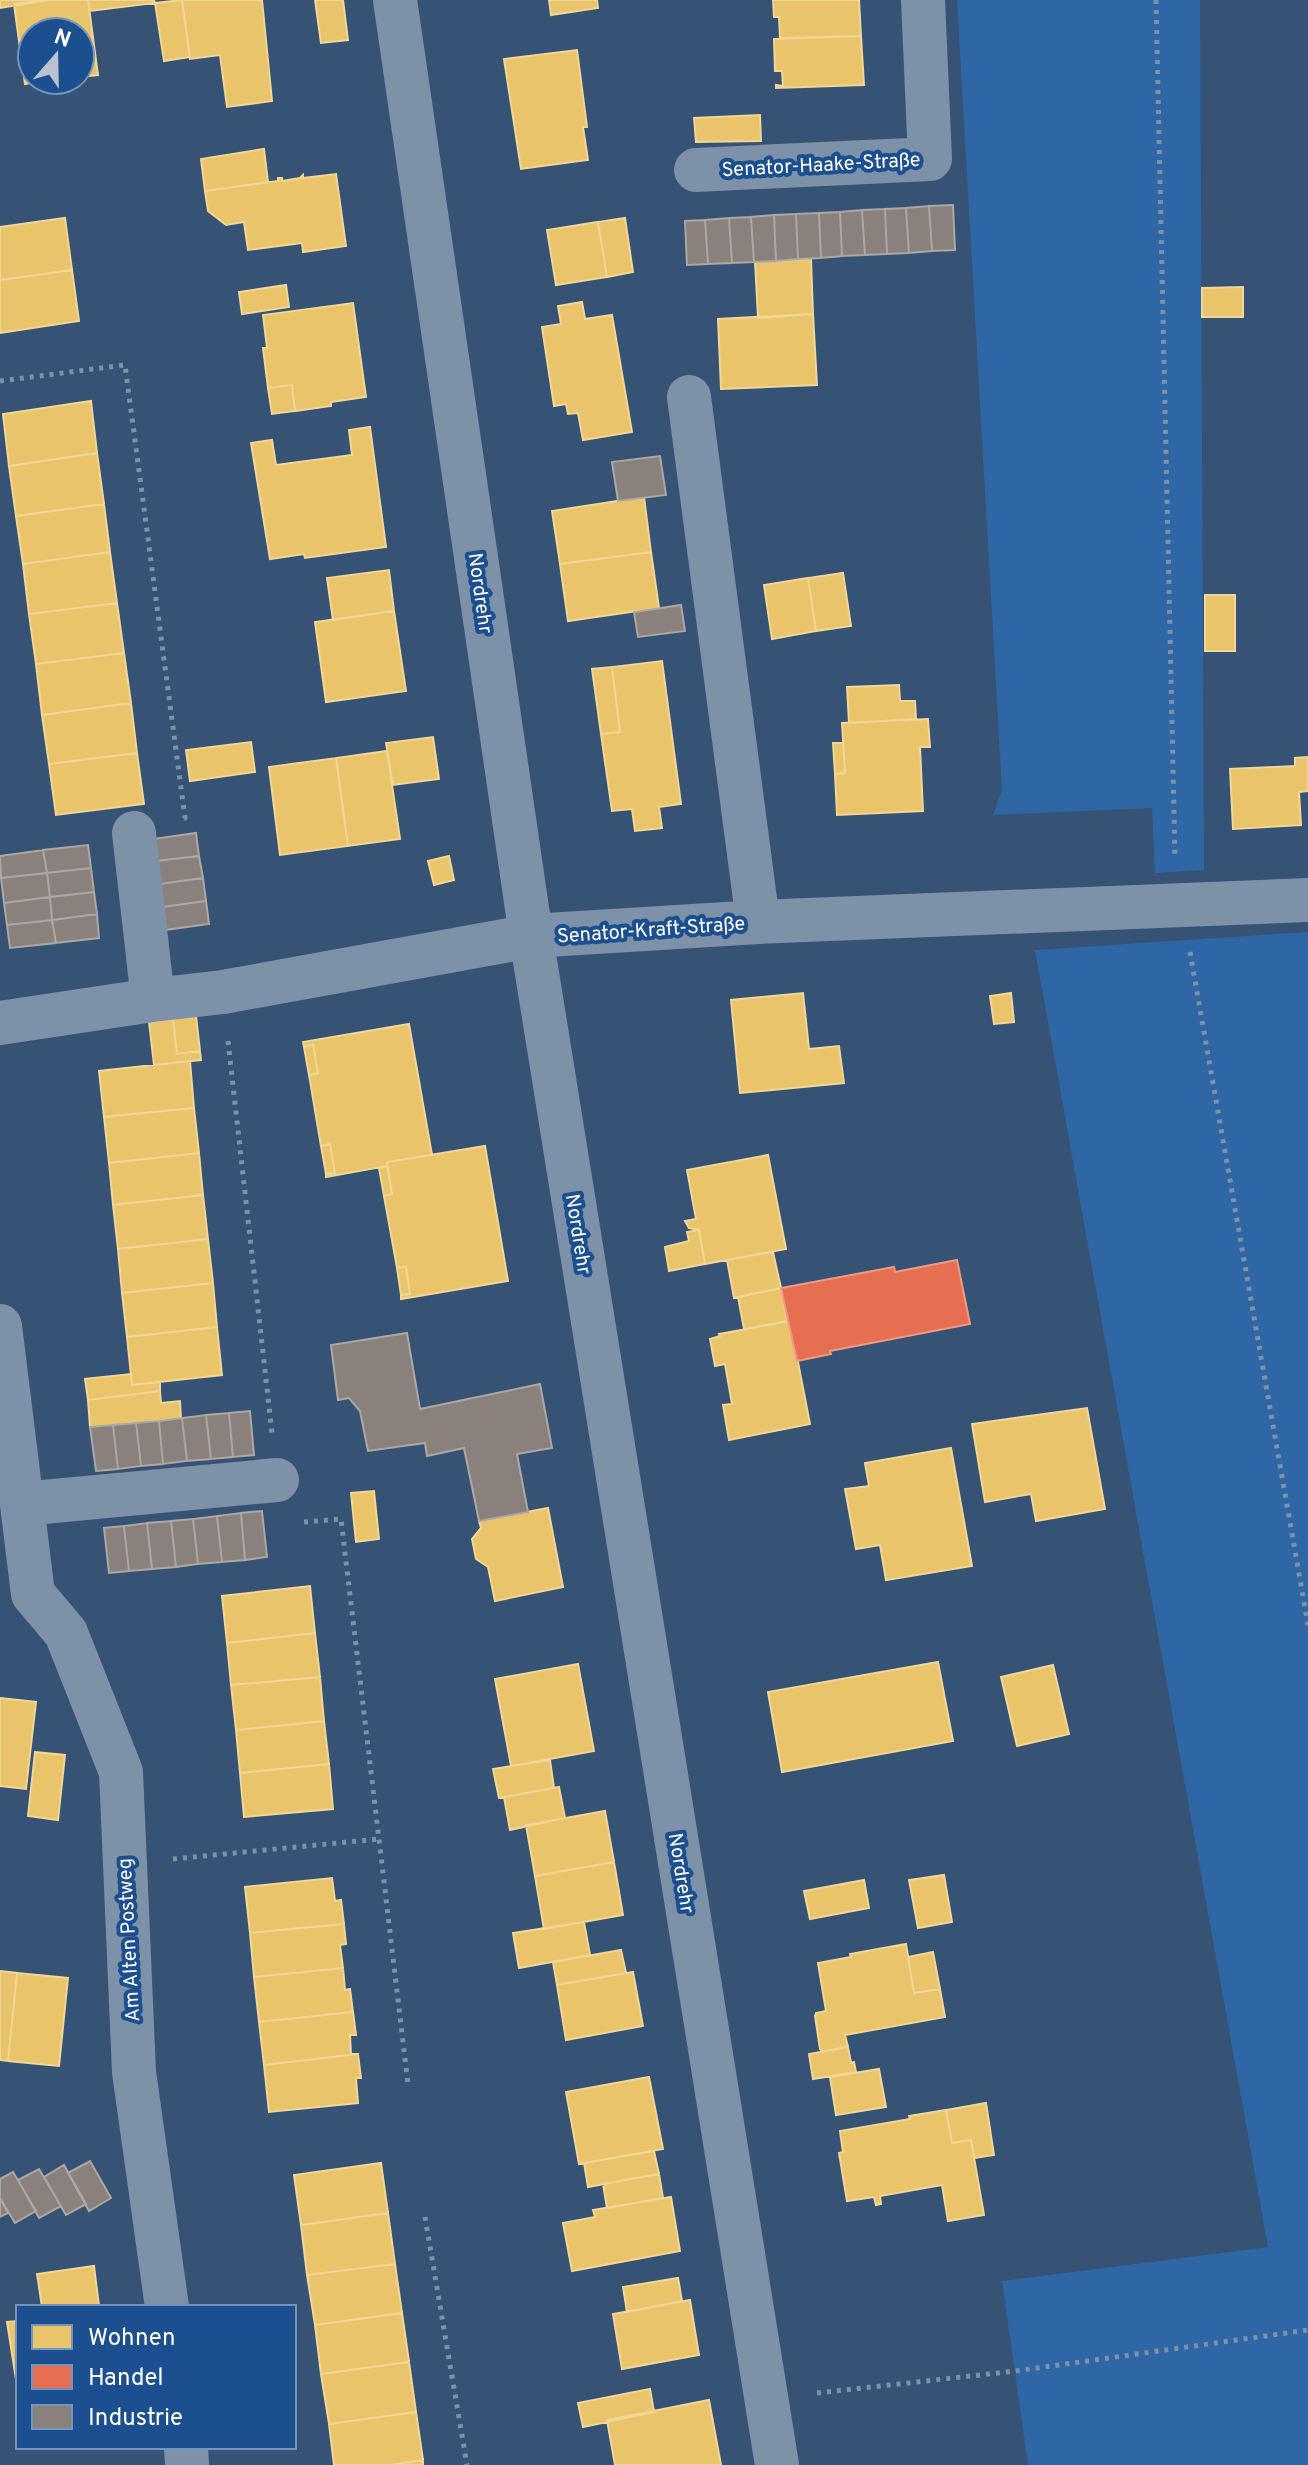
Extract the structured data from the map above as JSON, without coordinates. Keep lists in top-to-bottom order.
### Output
{
  "streets": {
    "street": [
      "Senator-Haake-Straße",
      "Nordrehr",
      "Senator-Kraft-Straße",
      "Am Alten Postweg"
    ]
  },
  "crossings": [
    ["Nordrehr", "Senator-Kraft-Straße"]
  ],
  "legend": ["Wohnen", "Handel", "Industrie"],
  "north": "top"
}
